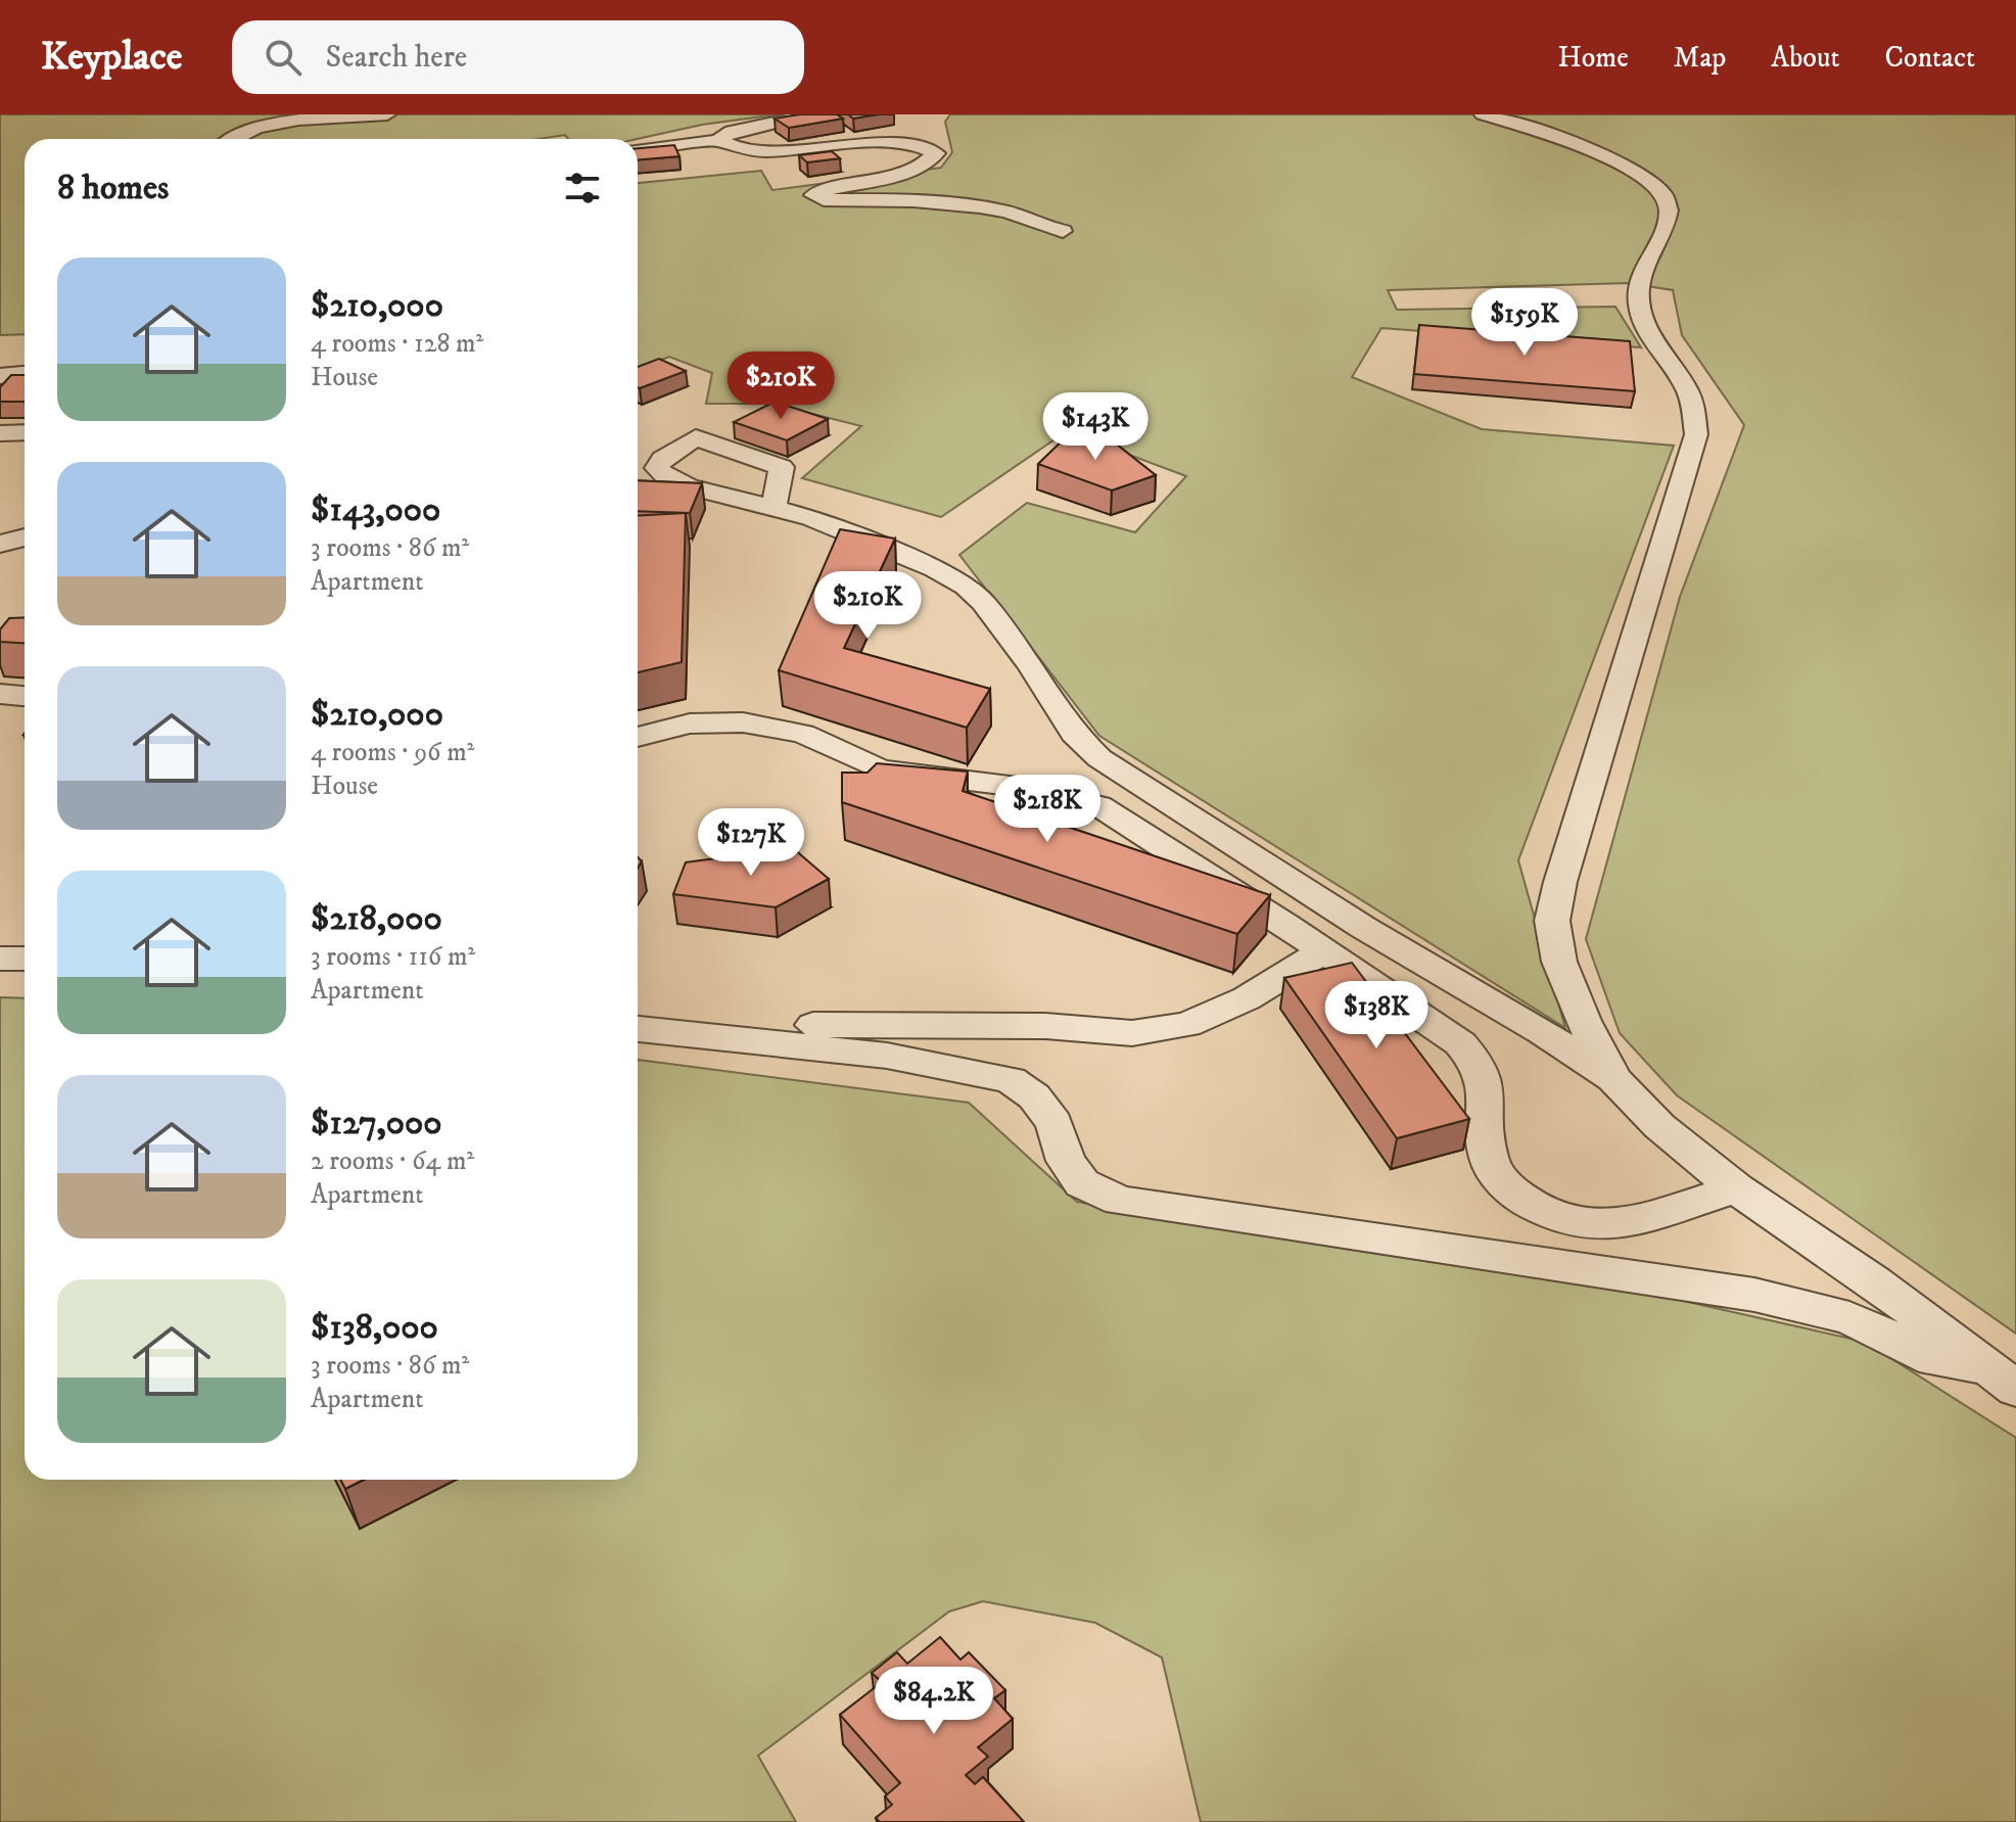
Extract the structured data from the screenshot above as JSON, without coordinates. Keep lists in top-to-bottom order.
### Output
{
  "page": {
    "header": "Keyplace",
    "search": "Search here",
    "nav": [
      "Home",
      "Map",
      "About",
      "Contact"
    ],
    "heading": "8 homes",
    "list": [
      {
        "name": "$210,000",
        "note": "4 rooms · 128 m² · House"
      },
      {
        "name": "$143,000",
        "note": "3 rooms · 86 m² · Apartment"
      },
      {
        "name": "$210,000",
        "note": "4 rooms · 96 m² · House"
      },
      {
        "name": "$218,000",
        "note": "3 rooms · 116 m² · Apartment"
      },
      {
        "name": "$127,000",
        "note": "2 rooms · 64 m² · Apartment"
      },
      {
        "name": "$138,000",
        "note": "3 rooms · 86 m² · Apartment"
      }
    ],
    "price": [
      "$159K",
      "$210K",
      "$143K",
      "$210K",
      "$218K",
      "$127K",
      "$138K",
      "$84.2K"
    ]
  }
}
